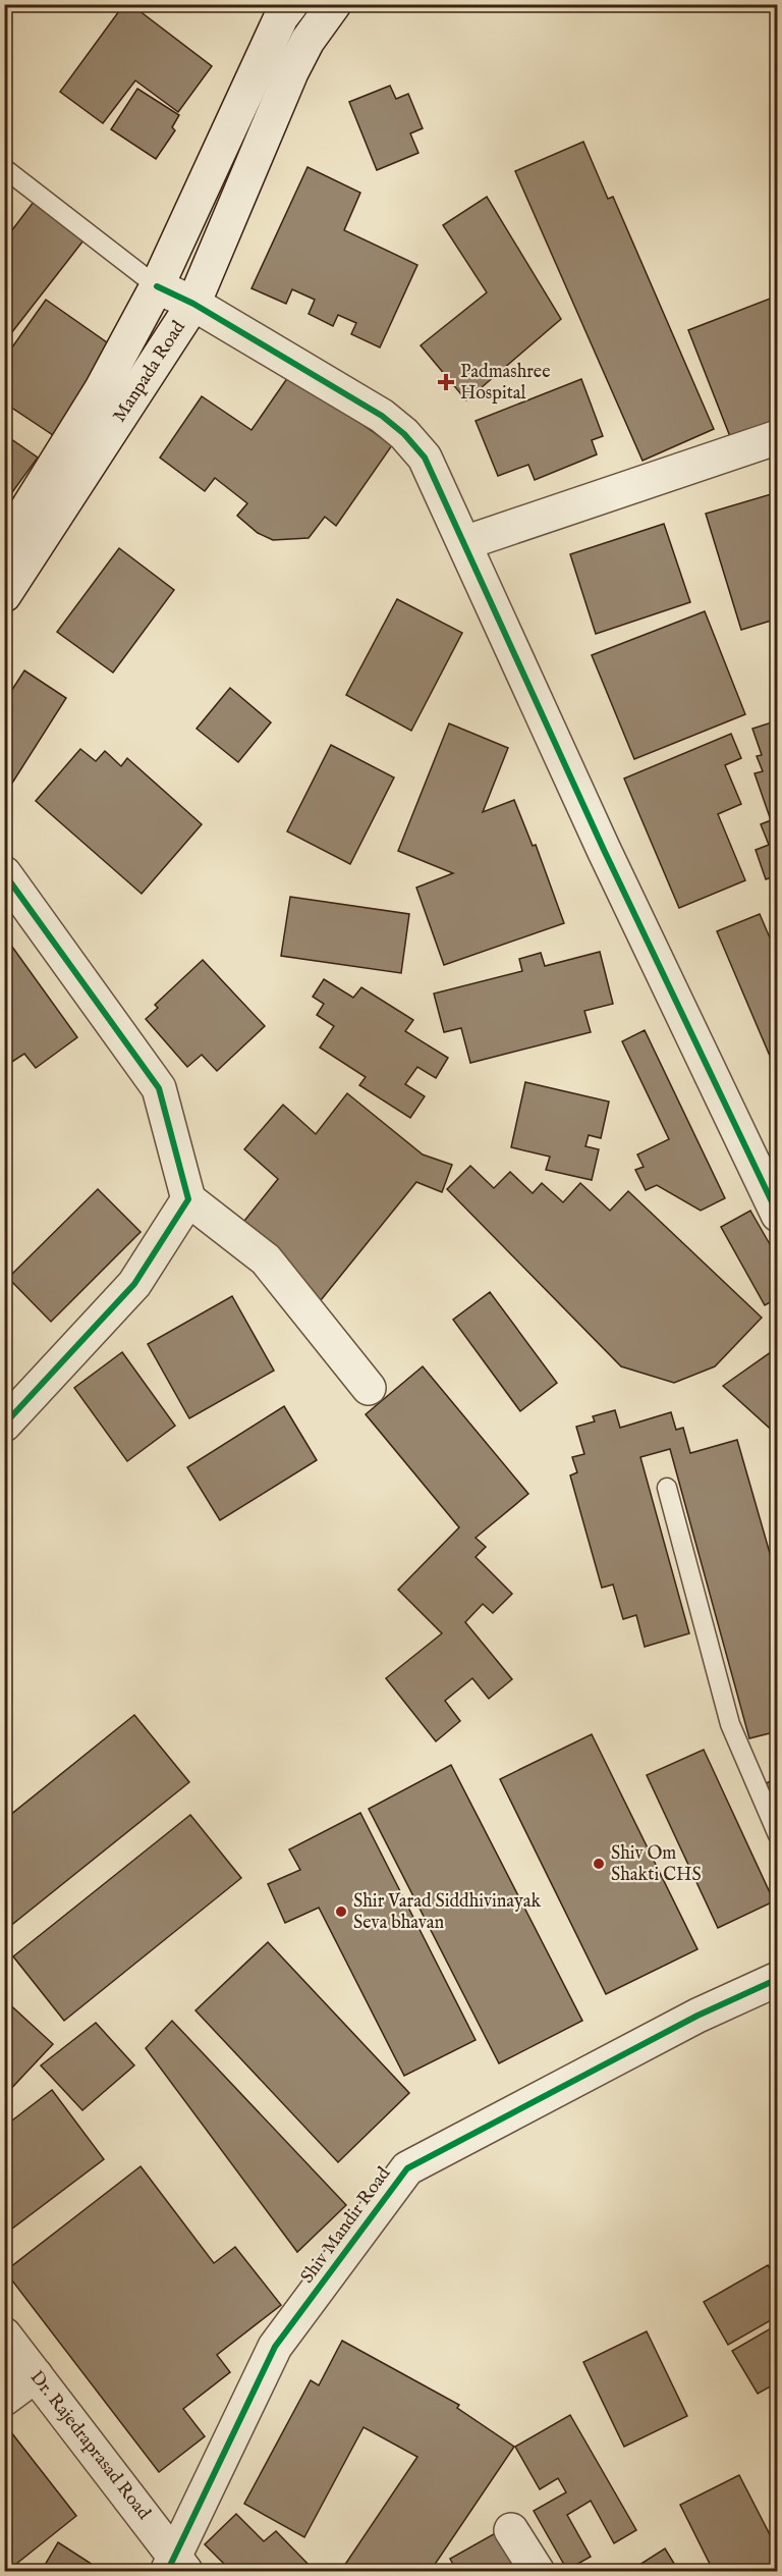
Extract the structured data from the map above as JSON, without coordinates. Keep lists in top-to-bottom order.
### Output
{
  "streets": {
    "street": ["Manpada Road", "Shiv Mandir Road", "Dr. Rajedraprasad Road"]
  },
  "crossings": [
    ["Shiv Mandir Road", "Dr. Rajedraprasad Road"]
  ],
  "places": {
    "health": ["Padmashree Hospital"],
    "other": ["Shiv Om Shakti CHS", "Shir Varad Siddhivinayak Seva bhavan"]
  }
}
